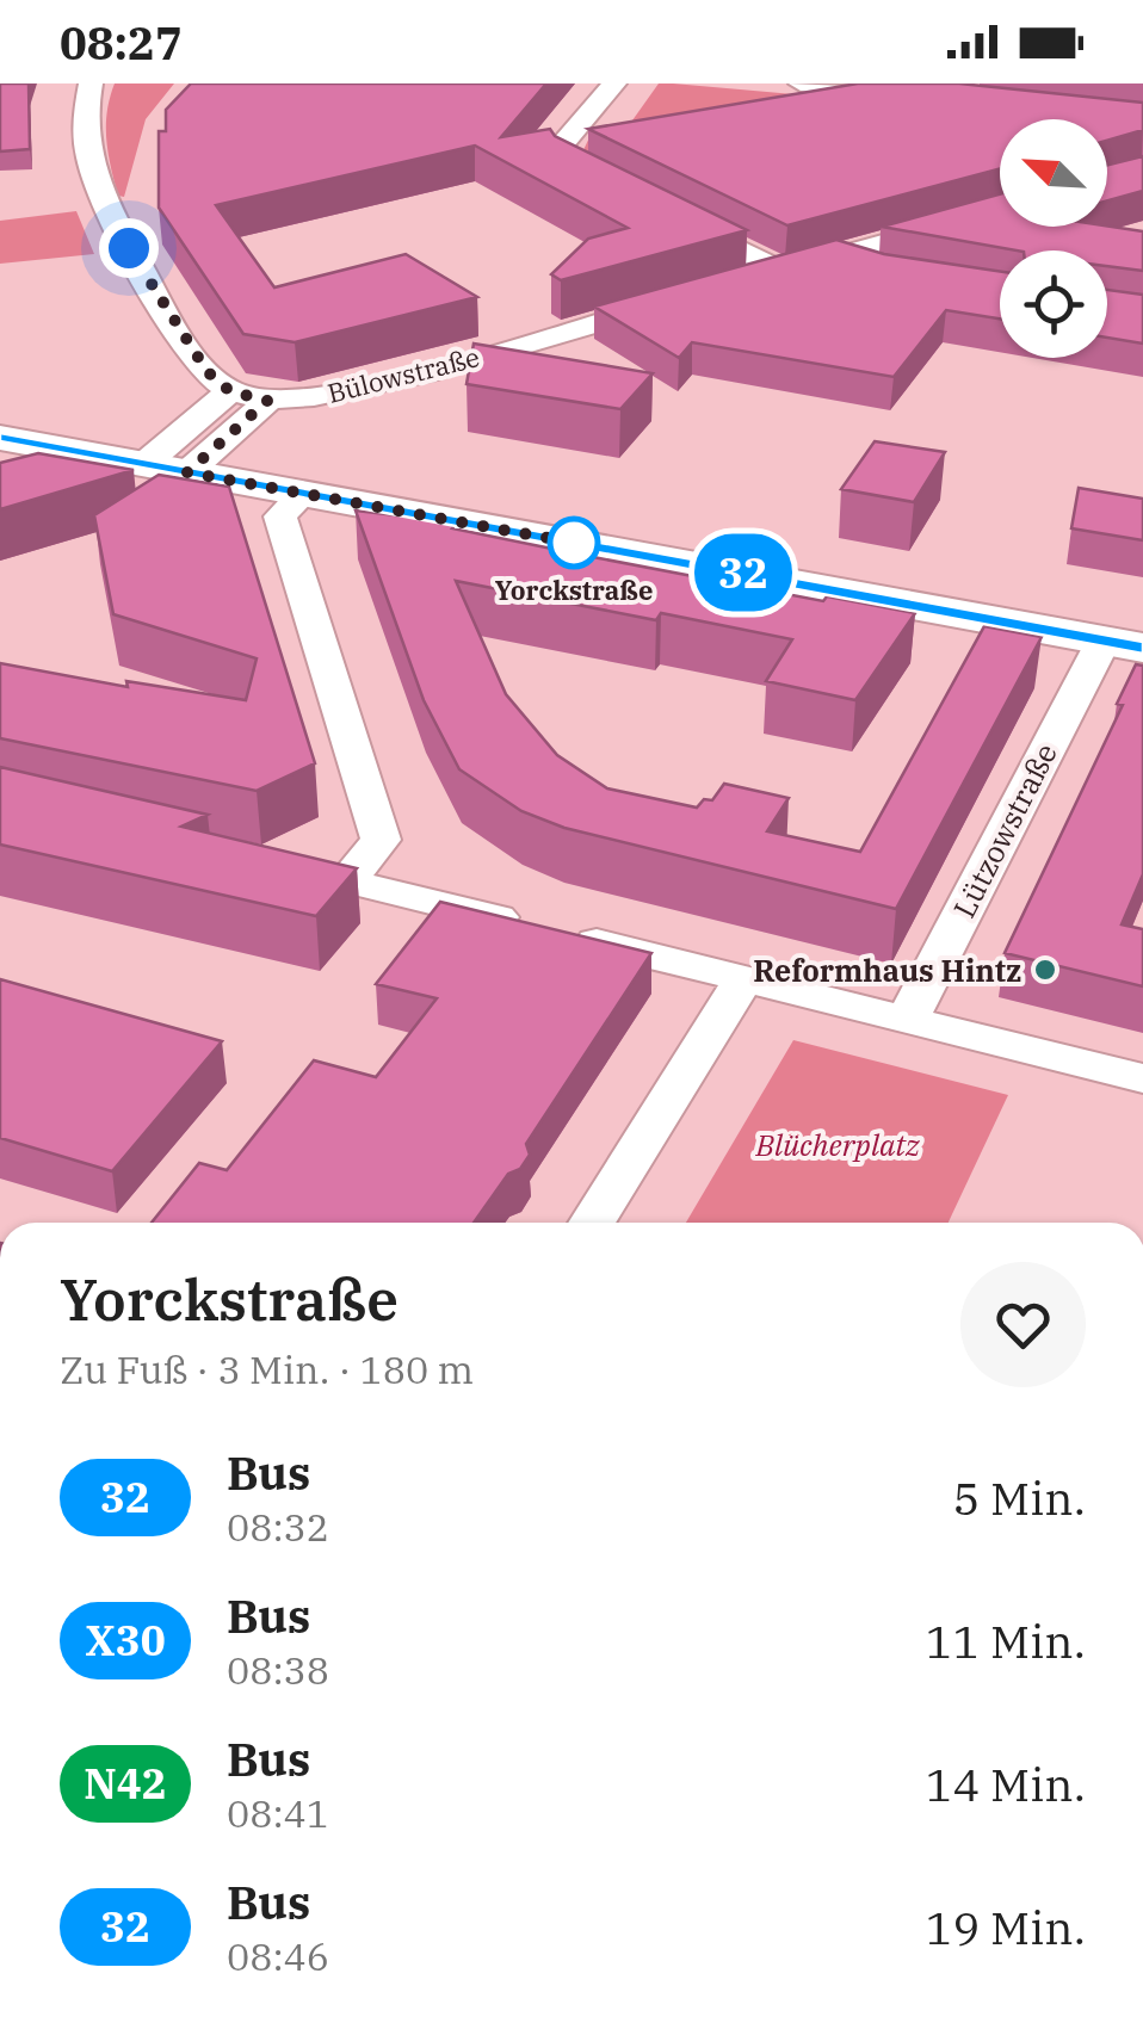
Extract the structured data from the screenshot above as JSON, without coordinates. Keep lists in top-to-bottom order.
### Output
{
  "streets": {
    "street": ["Bülowstraße", "Lützowstraße"]
  },
  "parks": ["Blücherplatz"],
  "places": ["Yorckstraße", "Reformhaus Hintz"],
  "lines": ["bus line 32"],
  "north": "top left",
  "page": {
    "status": "08:27",
    "on_map": "32",
    "heading": ["Yorckstraße", "Zu Fuß · 3 Min. · 180 m"],
    "list": [
      {
        "mark": "32",
        "name": "Bus",
        "note": "08:32",
        "value": "5 Min."
      },
      {
        "mark": "X30",
        "name": "Bus",
        "note": "08:38",
        "value": "11 Min."
      },
      {
        "mark": "N42",
        "name": "Bus",
        "note": "08:41",
        "value": "14 Min."
      },
      {
        "mark": "32",
        "name": "Bus",
        "note": "08:46",
        "value": "19 Min."
      }
    ]
  }
}
